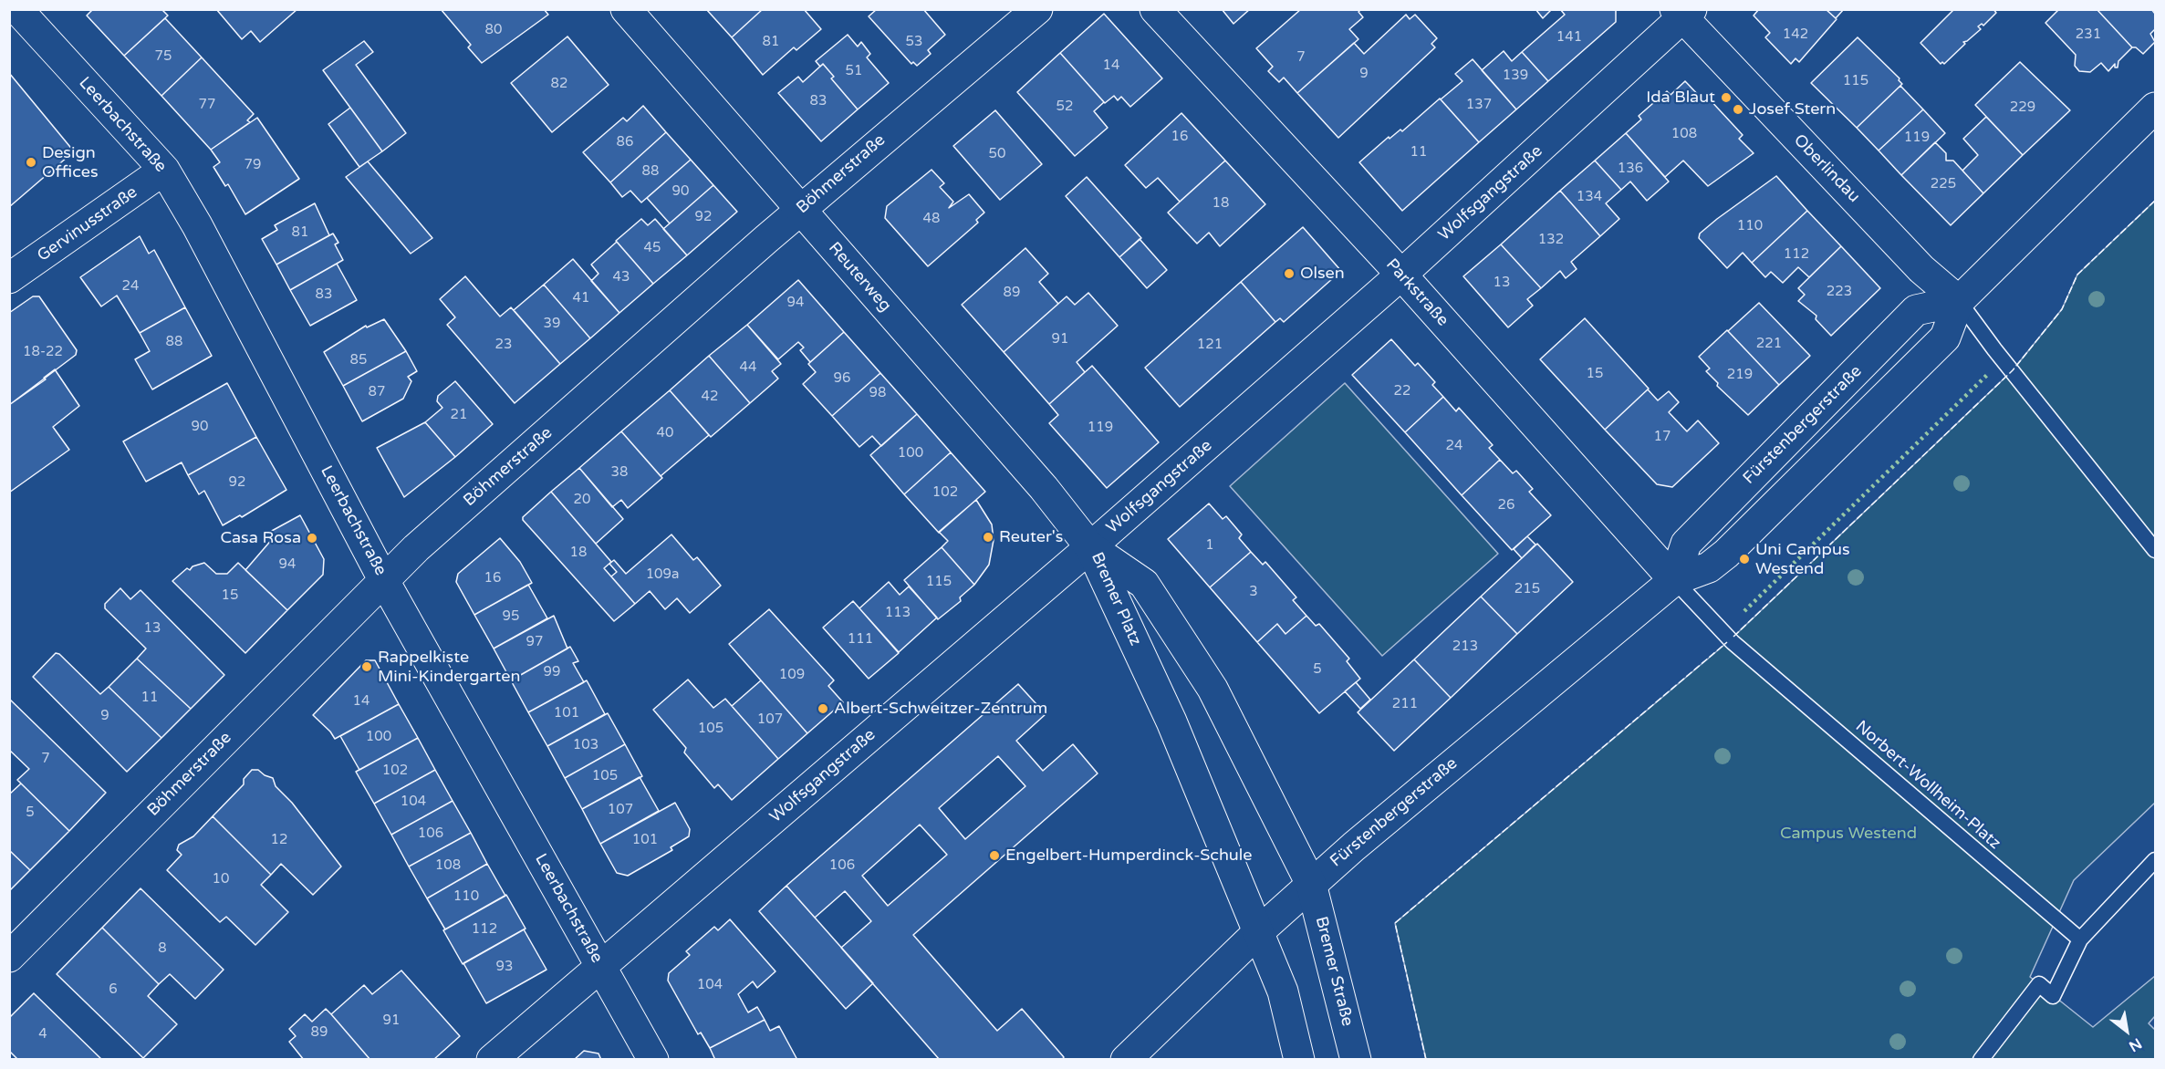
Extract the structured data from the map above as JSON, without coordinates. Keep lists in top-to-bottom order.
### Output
{
  "streets": {
    "street": [
      "Leerbachstraße",
      "Oberlindau",
      "Böhmerstraße",
      "Wolfsgangstraße",
      "Gervinusstraße",
      "Reuterweg",
      "Parkstraße",
      "Fürstenbergerstraße",
      "Bremer Platz",
      "Bremer Straße"
    ],
    "lane": ["Norbert-Wollheim-Platz"]
  },
  "crossings": [
    ["Leerbachstraße", "Böhmerstraße"],
    ["Leerbachstraße", "Wolfsgangstraße"],
    ["Leerbachstraße", "Gervinusstraße"],
    ["Oberlindau", "Wolfsgangstraße"],
    ["Oberlindau", "Fürstenbergerstraße"],
    ["Böhmerstraße", "Reuterweg"],
    ["Wolfsgangstraße", "Reuterweg"],
    ["Wolfsgangstraße", "Parkstraße"],
    ["Wolfsgangstraße", "Bremer Platz"],
    ["Reuterweg", "Bremer Platz"],
    ["Parkstraße", "Fürstenbergerstraße"],
    ["Parkstraße", "Norbert-Wollheim-Platz"],
    ["Fürstenbergerstraße", "Bremer Platz"],
    ["Fürstenbergerstraße", "Norbert-Wollheim-Platz"],
    ["Fürstenbergerstraße", "Bremer Straße"],
    ["Bremer Platz", "Bremer Straße"]
  ],
  "parks": ["Campus Westend"],
  "places": [
    "Ida Blaut",
    "Josef Stern",
    "Design Offices",
    "Olsen",
    "Reuter's",
    "Casa Rosa",
    "Uni Campus Westend",
    "Rappelkiste Mini-Kindergarten",
    "Albert-Schweitzer-Zentrum",
    "Engelbert-Humperdinck-Schule"
  ],
  "house_numbers": [
    "80",
    "142",
    "231",
    "141",
    "81",
    "53",
    "75",
    "7",
    "14",
    "51",
    "9",
    "139",
    "115",
    "82",
    "83",
    "77",
    "137",
    "52",
    "229",
    "108",
    "16",
    "119",
    "86",
    "11",
    "50",
    "79",
    "136",
    "88",
    "225",
    "90",
    "134",
    "18",
    "92",
    "48",
    "110",
    "81",
    "132",
    "45",
    "112",
    "43",
    "13",
    "24",
    "223",
    "89",
    "83",
    "41",
    "94",
    "39",
    "91",
    "88",
    "221",
    "23",
    "121",
    "18-22",
    "85",
    "44",
    "15",
    "219",
    "96",
    "22",
    "87",
    "98",
    "42",
    "21",
    "90",
    "119",
    "40",
    "17",
    "24",
    "100",
    "38",
    "92",
    "102",
    "20",
    "26",
    "1",
    "18",
    "94",
    "109a",
    "16",
    "115",
    "215",
    "3",
    "15",
    "113",
    "95",
    "13",
    "111",
    "97",
    "213",
    "5",
    "99",
    "109",
    "11",
    "14",
    "211",
    "101",
    "9",
    "107",
    "105",
    "100",
    "103",
    "7",
    "102",
    "105",
    "104",
    "107",
    "5",
    "106",
    "12",
    "101",
    "108",
    "106",
    "10",
    "110",
    "112",
    "8",
    "93",
    "104",
    "6",
    "91",
    "89",
    "4"
  ],
  "north": "bottom right"
}
